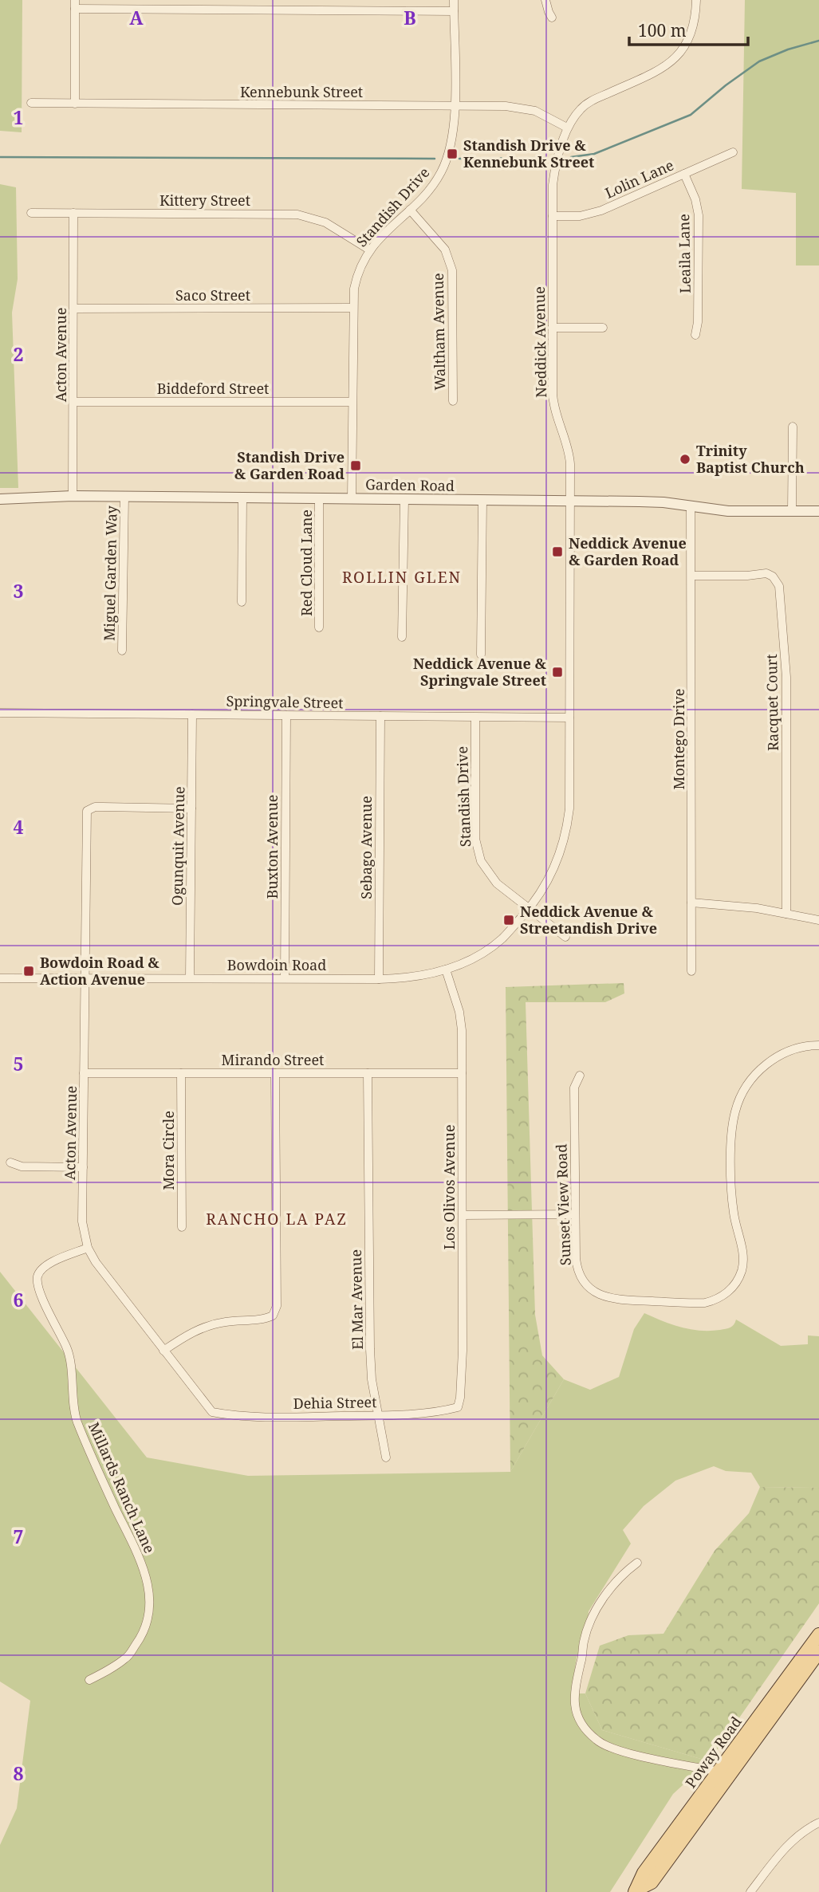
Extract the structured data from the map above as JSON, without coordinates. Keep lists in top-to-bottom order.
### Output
{
  "streets": {
    "main road": ["Poway Road"],
    "street": [
      "Kennebunk Street",
      "Lolin Lane",
      "Kittery Street",
      "Standish Drive",
      "Leaila Lane",
      "Saco Street",
      "Waltham Avenue",
      "Neddick Avenue",
      "Acton Avenue",
      "Biddeford Street",
      "Garden Road",
      "Red Cloud Lane",
      "Miguel Garden Way",
      "Springvale Street",
      "Racquet Court",
      "Montego Drive",
      "Ogunquit Avenue",
      "Buxton Avenue",
      "Sebago Avenue",
      "Bowdoin Road",
      "Mirando Street",
      "Mora Circle",
      "Los Olivos Avenue",
      "Sunset View Road",
      "El Mar Avenue",
      "Dehia Street",
      "Millards Ranch Lane"
    ]
  },
  "crossings": [
    ["Kennebunk Street", "Standish Drive"],
    ["Kennebunk Street", "Neddick Avenue"],
    ["Lolin Lane", "Leaila Lane"],
    ["Lolin Lane", "Neddick Avenue"],
    ["Kittery Street", "Standish Drive"],
    ["Kittery Street", "Acton Avenue"],
    ["Standish Drive", "Saco Street"],
    ["Standish Drive", "Waltham Avenue"],
    ["Standish Drive", "Neddick Avenue"],
    ["Standish Drive", "Biddeford Street"],
    ["Standish Drive", "Garden Road"],
    ["Standish Drive", "Springvale Street"],
    ["Standish Drive", "Bowdoin Road"],
    ["Saco Street", "Acton Avenue"],
    ["Neddick Avenue", "Garden Road"],
    ["Neddick Avenue", "Springvale Street"],
    ["Neddick Avenue", "Bowdoin Road"],
    ["Acton Avenue", "Biddeford Street"],
    ["Acton Avenue", "Garden Road"],
    ["Acton Avenue", "Ogunquit Avenue"],
    ["Acton Avenue", "Bowdoin Road"],
    ["Acton Avenue", "Mirando Street"],
    ["Acton Avenue", "Dehia Street"],
    ["Acton Avenue", "Millards Ranch Lane"],
    ["Garden Road", "Red Cloud Lane"],
    ["Garden Road", "Miguel Garden Way"],
    ["Garden Road", "Montego Drive"],
    ["Springvale Street", "Ogunquit Avenue"],
    ["Springvale Street", "Buxton Avenue"],
    ["Springvale Street", "Sebago Avenue"],
    ["Racquet Court", "Montego Drive"],
    ["Ogunquit Avenue", "Bowdoin Road"],
    ["Buxton Avenue", "Bowdoin Road"],
    ["Sebago Avenue", "Bowdoin Road"],
    ["Bowdoin Road", "Los Olivos Avenue"],
    ["Mirando Street", "Mora Circle"],
    ["Mirando Street", "Los Olivos Avenue"],
    ["Mirando Street", "El Mar Avenue"],
    ["Los Olivos Avenue", "Dehia Street"],
    ["El Mar Avenue", "Dehia Street"]
  ],
  "districts": ["ROLLIN GLEN", "RANCHO LA PAZ"],
  "places": {
    "transit": [
      "Standish Drive & Kennebunk Street",
      "Standish Drive & Garden Road",
      "Neddick Avenue & Garden Road",
      "Neddick Avenue & Springvale Street",
      "Neddick Avenue & Streetandish Drive",
      "Bowdoin Road & Action Avenue"
    ],
    "other": ["Trinity Baptist Church"]
  },
  "scale_bar": "100 m",
  "grid": {
    "columns": ["A", "B"],
    "rows": [
      "1",
      "2",
      "3",
      "4",
      "5",
      "6",
      "7",
      "8"
    ]
  }
}
